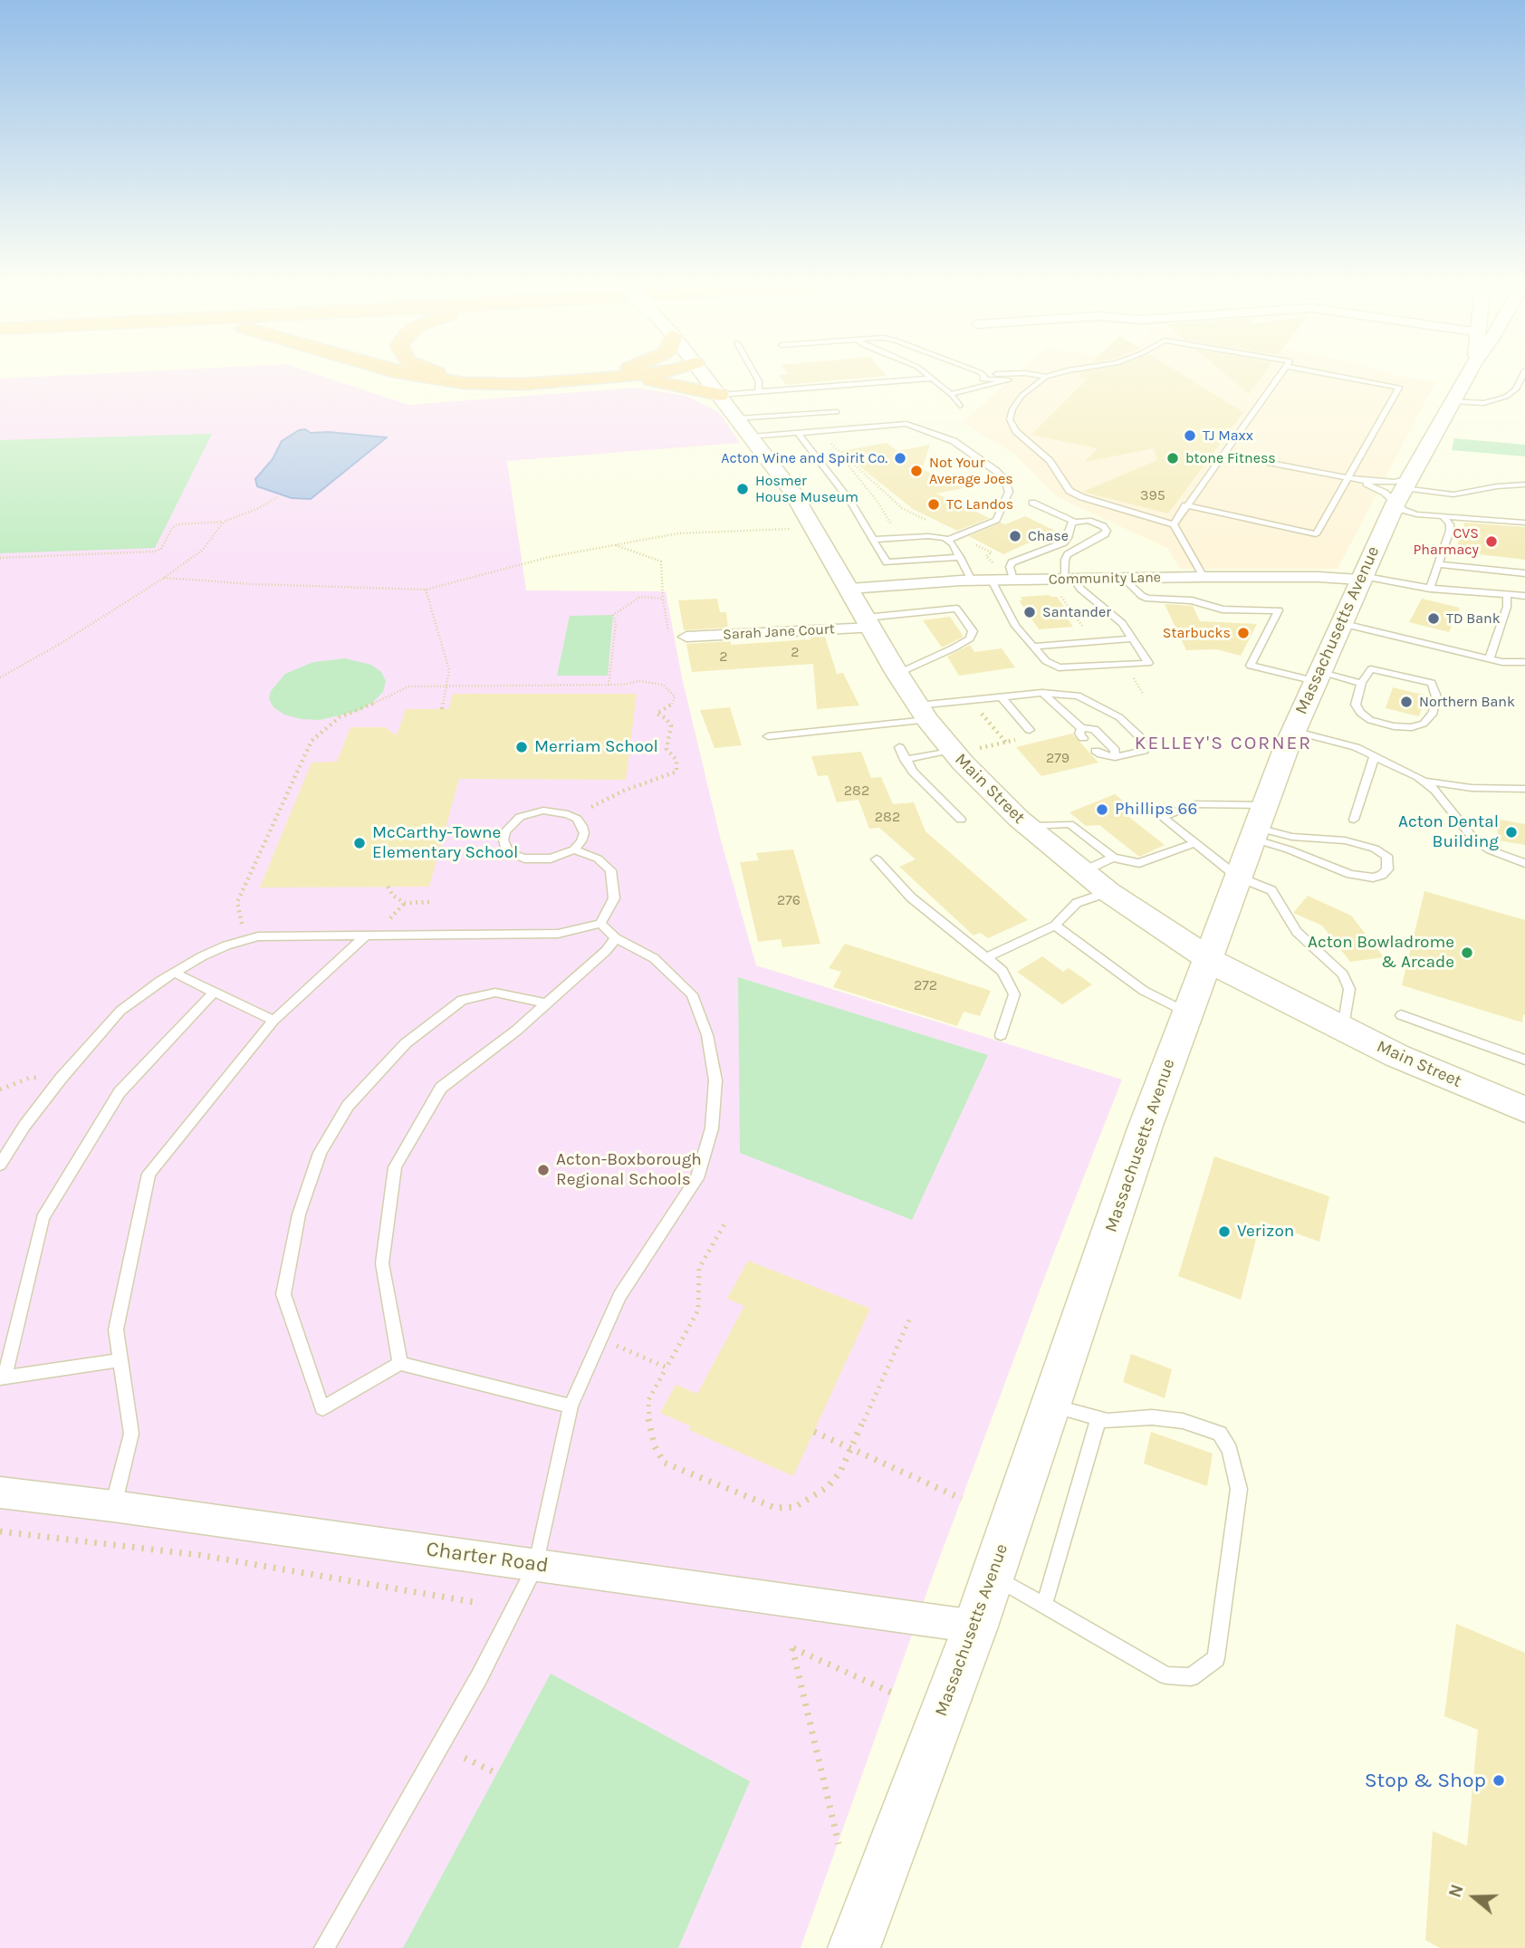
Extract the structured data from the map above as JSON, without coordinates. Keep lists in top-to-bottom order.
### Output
{
  "streets": {
    "main road": ["Massachusetts Avenue", "Main Street"],
    "street": ["Community Lane", "Sarah Jane Court", "Charter Road"]
  },
  "crossings": [
    ["Community Lane", "Massachusetts Avenue"],
    ["Community Lane", "Main Street"],
    ["Massachusetts Avenue", "Main Street"],
    ["Massachusetts Avenue", "Charter Road"],
    ["Sarah Jane Court", "Main Street"]
  ],
  "districts": ["KELLEY'S CORNER"],
  "places": [
    "TJ Maxx",
    "Acton Wine and Spirit Co.",
    "btone Fitness",
    "Not Your Average Joes",
    "Hosmer House Museum",
    "TC Landos",
    "Chase",
    "CVS Pharmacy",
    "Santander",
    "TD Bank",
    "Starbucks",
    "Northern Bank",
    "Merriam School",
    "Phillips 66",
    "Acton Dental Building",
    "McCarthy-Towne Elementary School",
    "Acton Bowladrome & Arcade",
    "Acton-Boxborough Regional Schools",
    "Verizon",
    "Stop & Shop"
  ],
  "house_numbers": [
    "395",
    "2",
    "2",
    "279",
    "282",
    "282",
    "276",
    "272"
  ],
  "north": "left"
}
